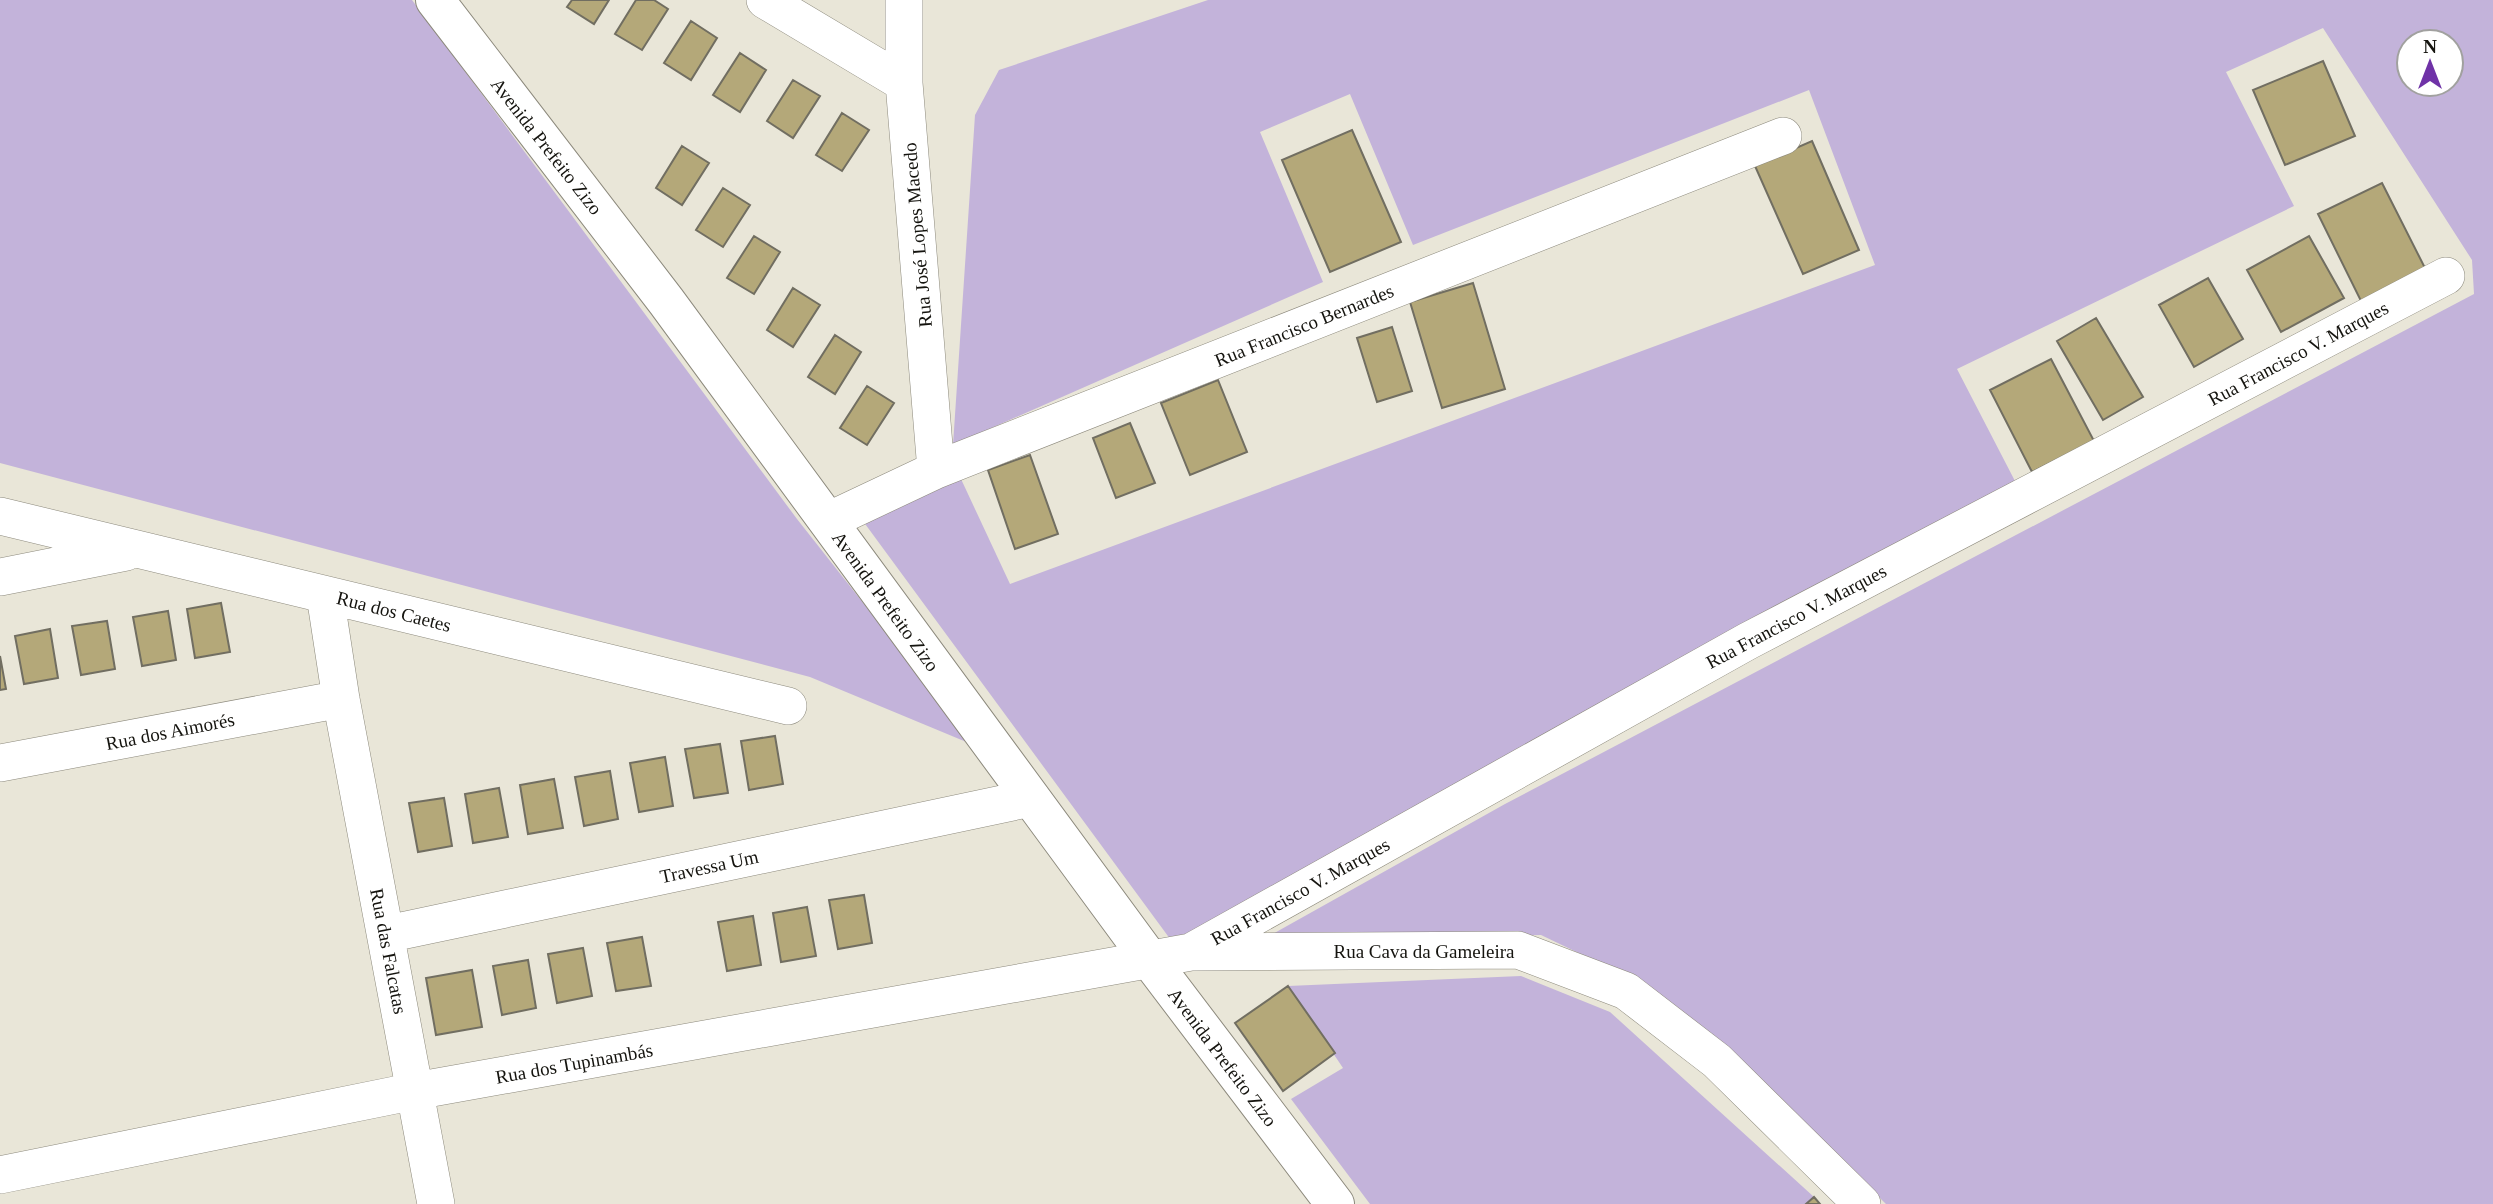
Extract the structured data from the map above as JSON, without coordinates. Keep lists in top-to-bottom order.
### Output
{
  "streets": {
    "main road": ["Avenida Prefeito Zizo"],
    "street": [
      "Rua José Lopes Macedo",
      "Rua Francisco Bernardes",
      "Rua Francisco V. Marques",
      "Rua dos Caetes",
      "Rua dos Aimorés",
      "Travessa Um",
      "Rua das Falcatas",
      "Rua Cava da Gameleira",
      "Rua dos Tupinambás"
    ]
  },
  "crossings": [
    ["Avenida Prefeito Zizo", "Rua Francisco Bernardes"],
    ["Avenida Prefeito Zizo", "Rua Francisco V. Marques"],
    ["Avenida Prefeito Zizo", "Travessa Um"],
    ["Avenida Prefeito Zizo", "Rua dos Tupinambás"],
    ["Rua José Lopes Macedo", "Rua Francisco Bernardes"],
    ["Rua Francisco V. Marques", "Rua Cava da Gameleira"],
    ["Rua Francisco V. Marques", "Rua dos Tupinambás"],
    ["Rua dos Caetes", "Rua das Falcatas"],
    ["Rua dos Aimorés", "Rua das Falcatas"],
    ["Travessa Um", "Rua das Falcatas"],
    ["Rua das Falcatas", "Rua dos Tupinambás"]
  ],
  "north": "top"
}
